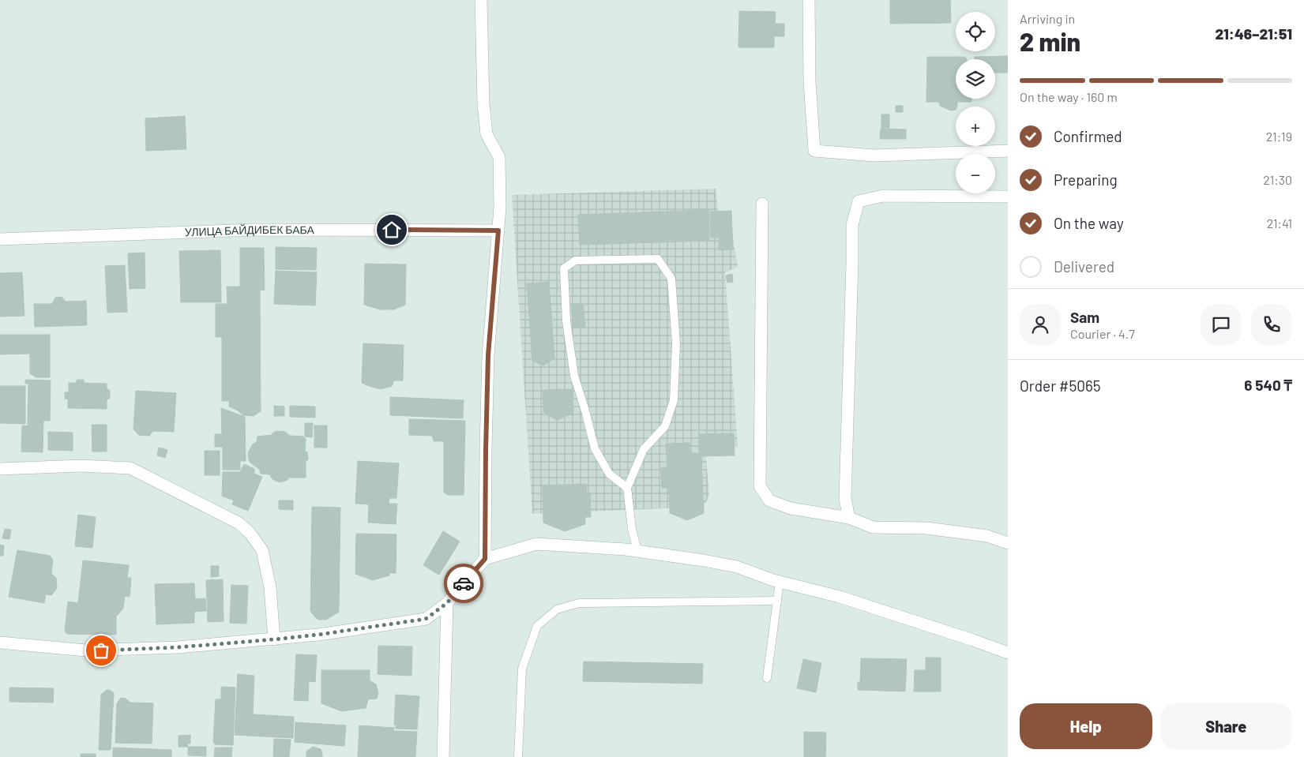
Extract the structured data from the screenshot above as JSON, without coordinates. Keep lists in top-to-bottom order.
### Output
{
  "streets": {
    "street": ["УЛИЦА БАЙДИБЕК БАБА"]
  },
  "page": {
    "heading": ["2 min", "Arriving in", "21:46–21:51"],
    "panel": [
      "Sam",
      "Courier · 4.7",
      "Order #5065",
      "6 540 ₸"
    ],
    "map_buttons": ["+", "−"],
    "bar": "On the way · 160 m",
    "list": [
      ["Confirmed", "21:19"],
      ["Preparing", "21:30"],
      ["On the way", "21:41"],
      "Delivered"
    ],
    "buttons": ["Help", "Share"]
  }
}
